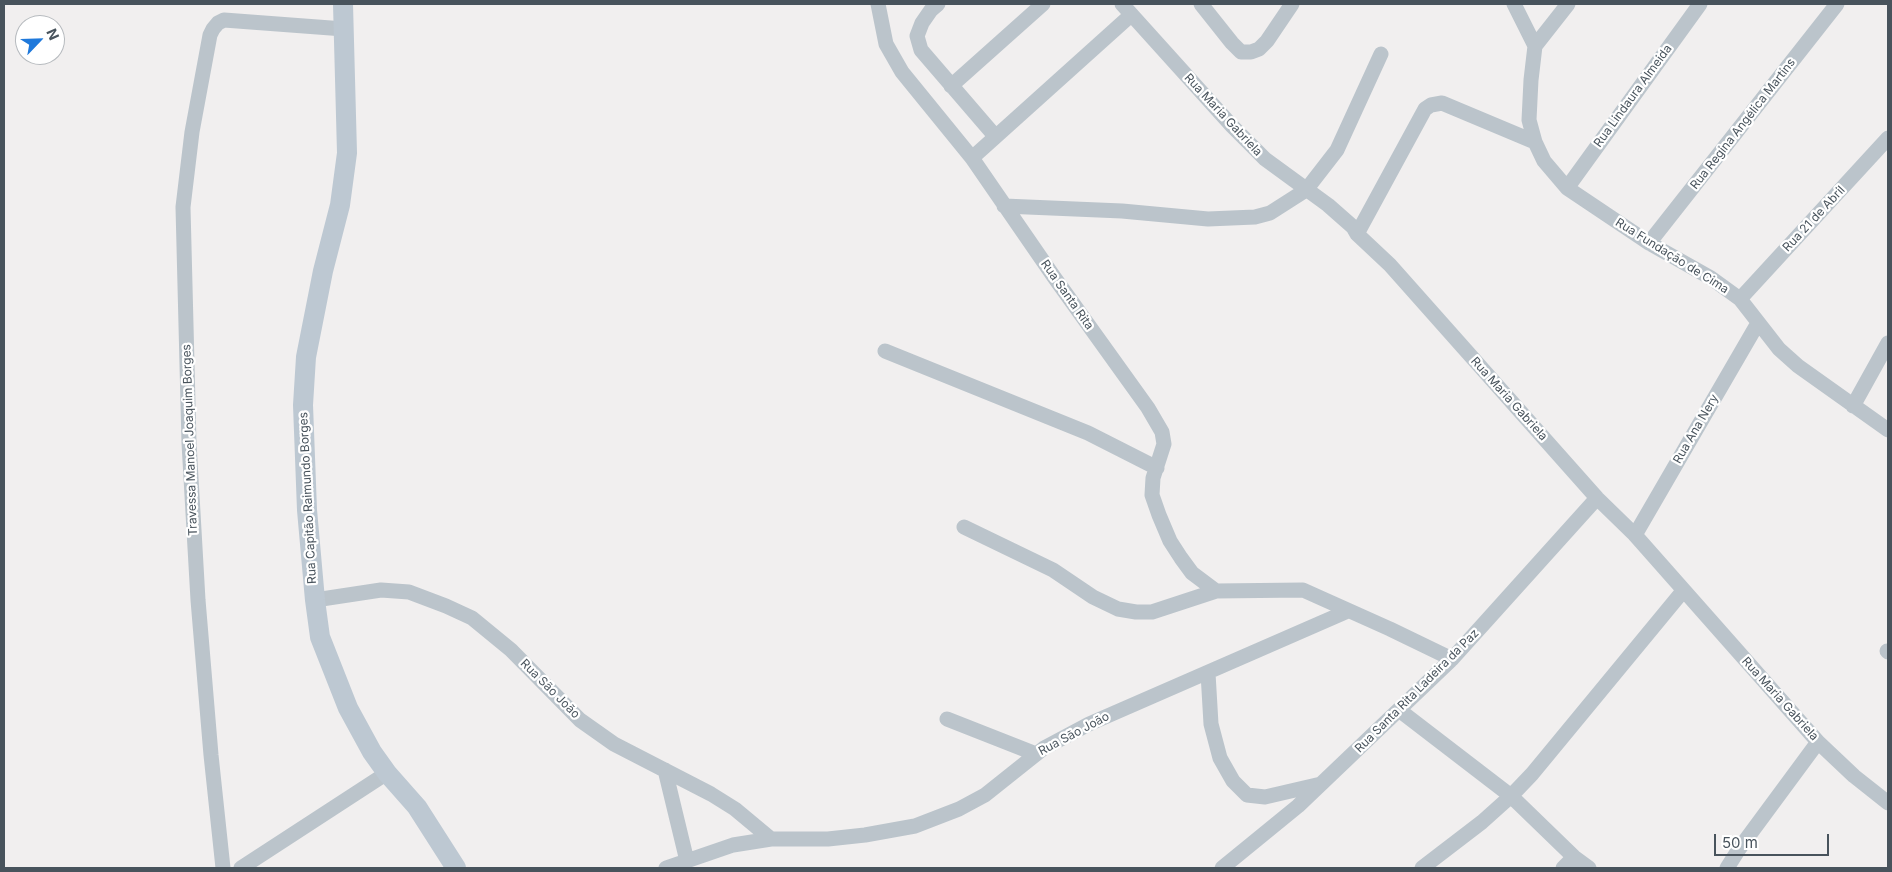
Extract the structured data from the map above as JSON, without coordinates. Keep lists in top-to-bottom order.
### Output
{
  "streets": {
    "street": [
      "Rua Lindaura Almeida",
      "Rua Maria Gabriela",
      "Rua Regina Angélica Martins",
      "Rua 21 de Abril",
      "Rua Fundação de Cima",
      "Rua Santa Rita",
      "Rua Ana Nery",
      "Travessa Manoel Joaquim Borges",
      "Rua Capitão Raimundo Borges",
      "Rua São João",
      "Rua Santa Rita Ladeira da Paz"
    ]
  },
  "crossings": [
    ["Rua Lindaura Almeida", "Rua Fundação de Cima"],
    ["Rua Maria Gabriela", "Rua Ana Nery"],
    ["Rua Maria Gabriela", "Rua Santa Rita Ladeira da Paz"],
    ["Rua Regina Angélica Martins", "Rua Fundação de Cima"],
    ["Rua 21 de Abril", "Rua Fundação de Cima"],
    ["Rua Fundação de Cima", "Rua Ana Nery"],
    ["Travessa Manoel Joaquim Borges", "Rua Capitão Raimundo Borges"],
    ["Rua Capitão Raimundo Borges", "Rua São João"]
  ],
  "scale_bar": "50 m",
  "north": "top right"
}
